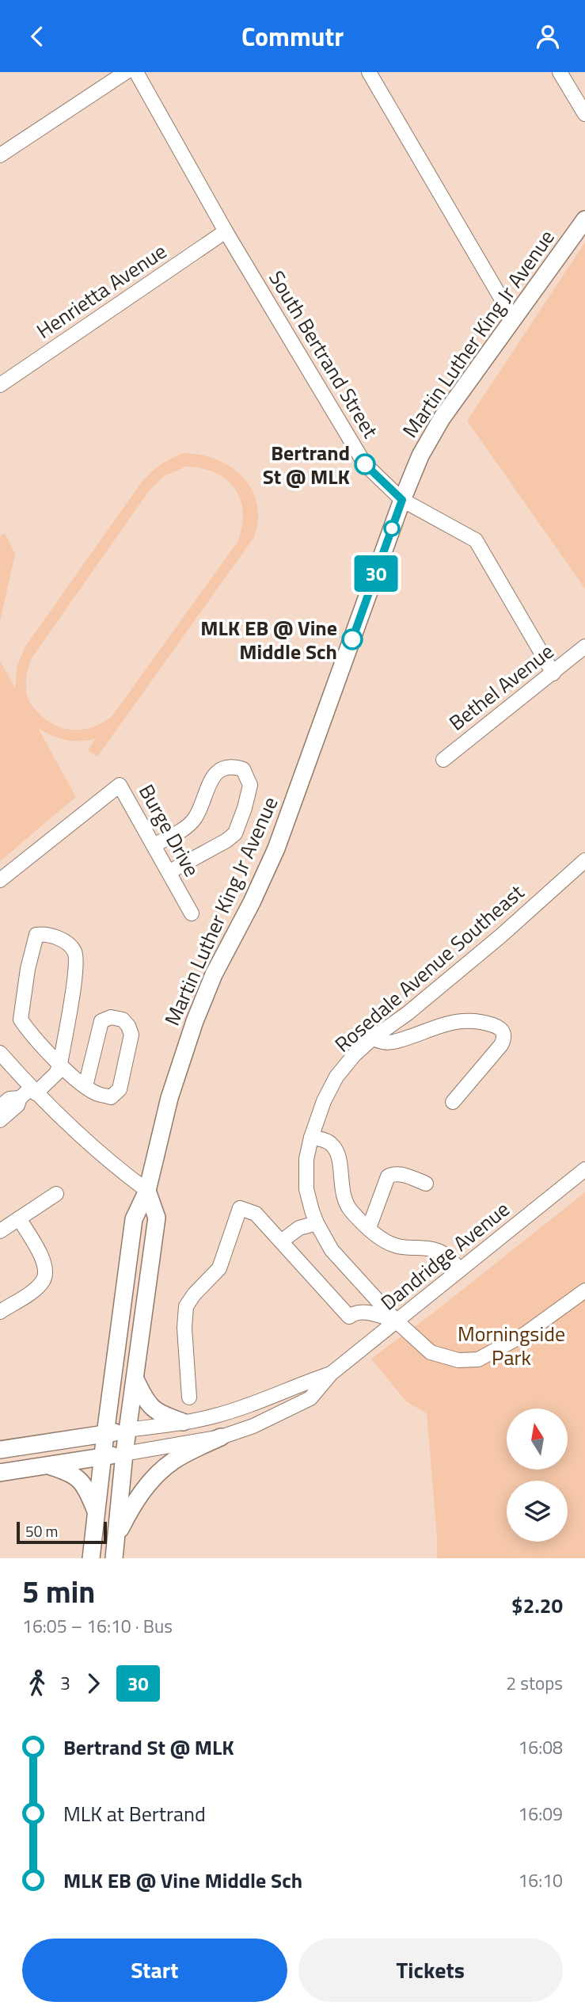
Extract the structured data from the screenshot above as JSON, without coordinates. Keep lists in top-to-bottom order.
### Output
{
  "streets": {
    "main road": ["Martin Luther King Jr Avenue"],
    "street": [
      "Henrietta Avenue",
      "South Bertrand Street",
      "Bethel Avenue",
      "Burge Drive",
      "Rosedale Avenue Southeast",
      "Dandridge Avenue"
    ]
  },
  "crossings": [
    ["Henrietta Avenue", "South Bertrand Street"],
    ["Martin Luther King Jr Avenue", "South Bertrand Street"],
    ["South Bertrand Street", "Bethel Avenue"],
    ["Rosedale Avenue Southeast", "Dandridge Avenue"]
  ],
  "parks": ["Morningside Park"],
  "places": ["Bertrand St @ MLK", "MLK EB @ Vine Middle Sch"],
  "lines": ["bus line 30"],
  "scale_bar": "50 m",
  "north": "top",
  "page": {
    "header": "Commutr",
    "on_map": "30",
    "scale": "50 m",
    "heading": ["5 min", "16:05 – 16:10 · Bus", "$2.20"],
    "legs": ["3", "30", "2 stops"],
    "list": [
      {
        "name": "Bertrand St @ MLK",
        "value": "16:08"
      },
      {
        "name": "MLK at Bertrand",
        "value": "16:09"
      },
      {
        "name": "MLK EB @ Vine Middle Sch",
        "value": "16:10"
      }
    ],
    "buttons": ["Start", "Tickets"]
  }
}
